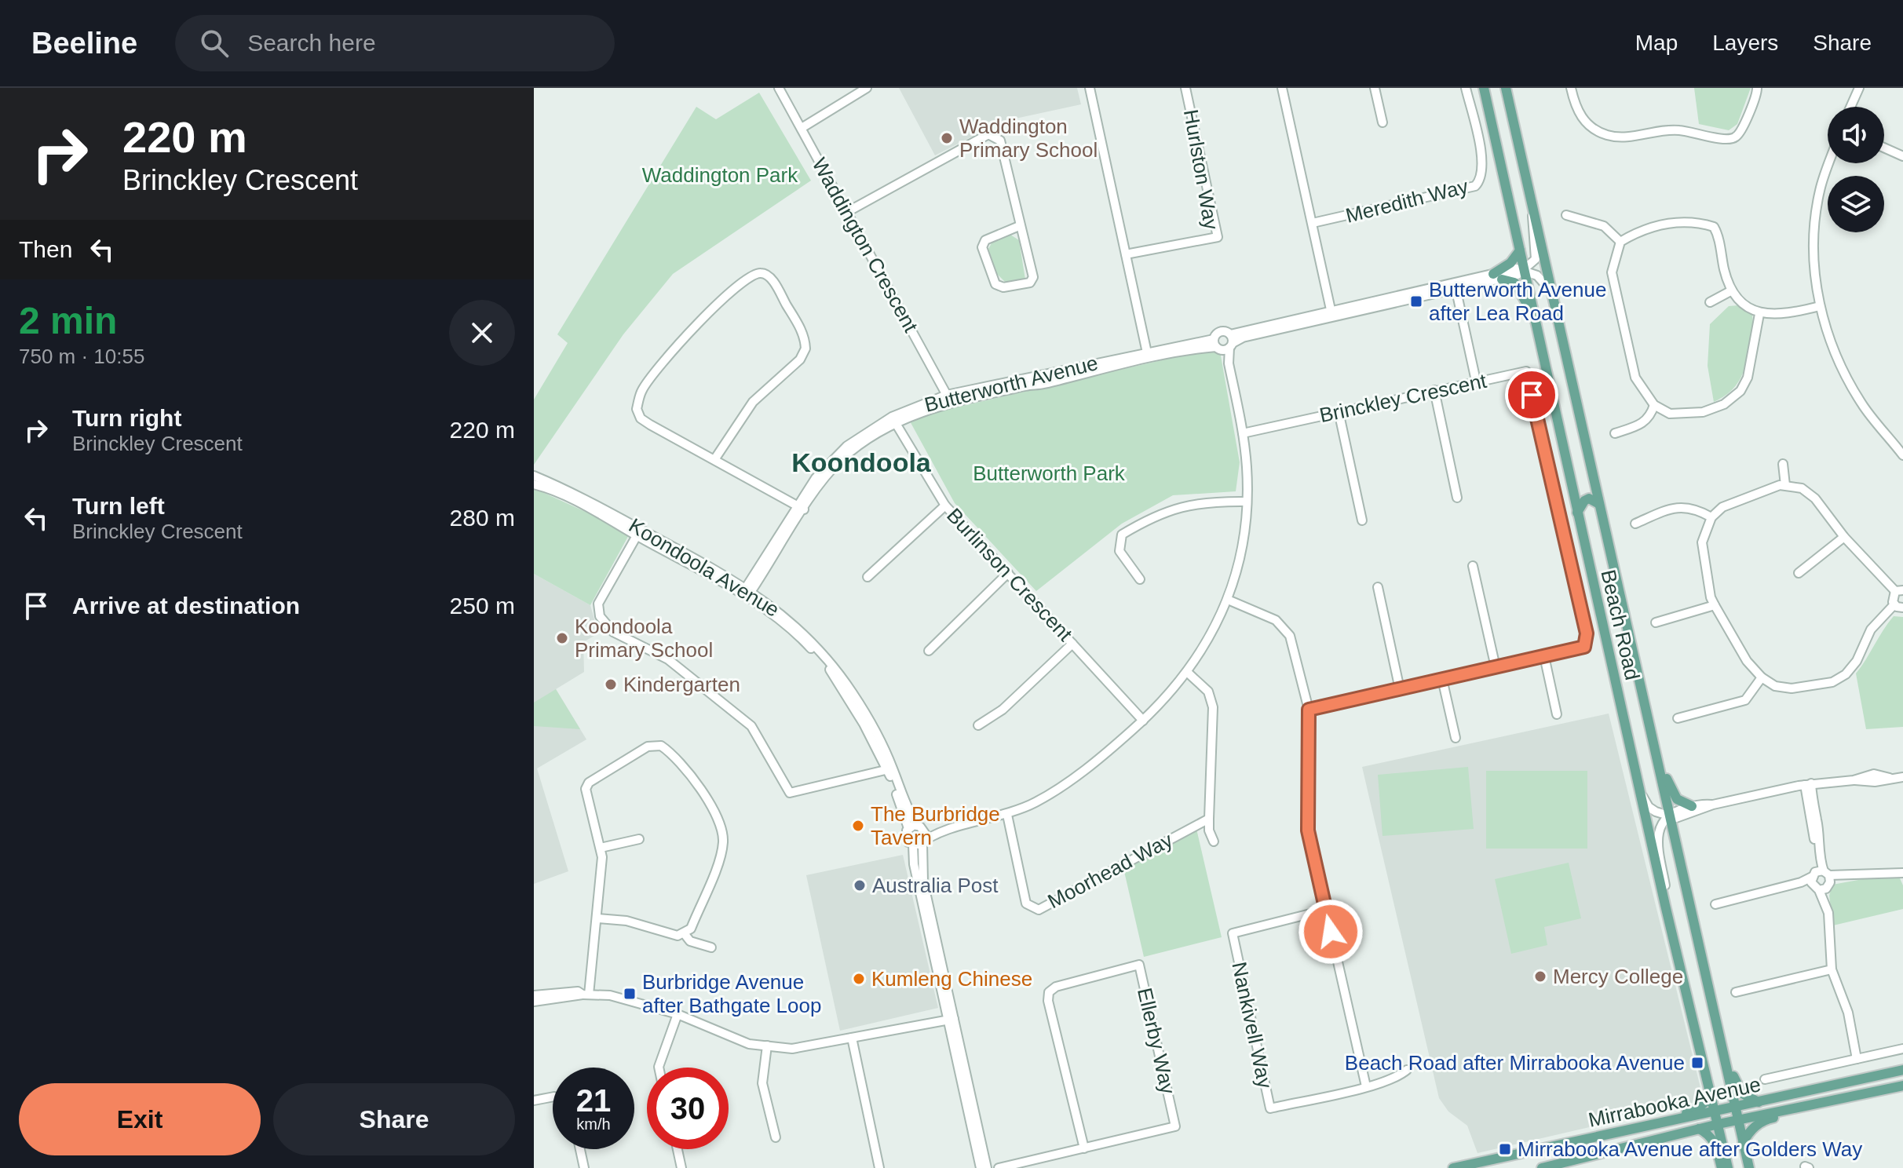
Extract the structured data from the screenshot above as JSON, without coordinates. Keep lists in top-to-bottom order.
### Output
{
  "streets": {
    "main road": ["Beach Road", "Mirrabooka Avenue"],
    "street": [
      "Hurlston Way",
      "Meredith Way",
      "Waddington Crescent",
      "Butterworth Avenue",
      "Brinckley Crescent",
      "Koondoola Avenue",
      "Burlinson Crescent",
      "Moorhead Way",
      "Nankivell Way",
      "Ellerby Way"
    ]
  },
  "crossings": [
    ["Waddington Crescent", "Butterworth Avenue"],
    ["Butterworth Avenue", "Koondoola Avenue"],
    ["Butterworth Avenue", "Burlinson Crescent"],
    ["Butterworth Avenue", "Beach Road"],
    ["Beach Road", "Mirrabooka Avenue"]
  ],
  "districts": ["Koondoola"],
  "parks": ["Waddington Park", "Butterworth Park"],
  "places": {
    "other": [
      "Waddington Primary School",
      "Koondoola Primary School",
      "Kindergarten",
      "The Burbridge Tavern",
      "Australia Post",
      "Mercy College",
      "Kumleng Chinese"
    ],
    "transit": [
      "Butterworth Avenue after Lea Road",
      "Burbridge Avenue after Bathgate Loop",
      "Beach Road after Mirrabooka Avenue",
      "Mirrabooka Avenue after Golders Way"
    ]
  },
  "page": {
    "header": "Beeline",
    "search": "Search here",
    "nav": ["Map", "Layers", "Share"],
    "turn": ["220 m", "Brinckley Crescent"],
    "then": "Then",
    "heading": ["2 min", "750 m · 10:55"],
    "list": [
      {
        "name": "Turn right",
        "note": "Brinckley Crescent",
        "value": "220 m"
      },
      {
        "name": "Turn left",
        "note": "Brinckley Crescent",
        "value": "280 m"
      },
      {
        "name": "Arrive at destination",
        "value": "250 m"
      }
    ],
    "speed": "21 km/h",
    "limit": "30",
    "buttons": ["Exit", "Share"]
  }
}
